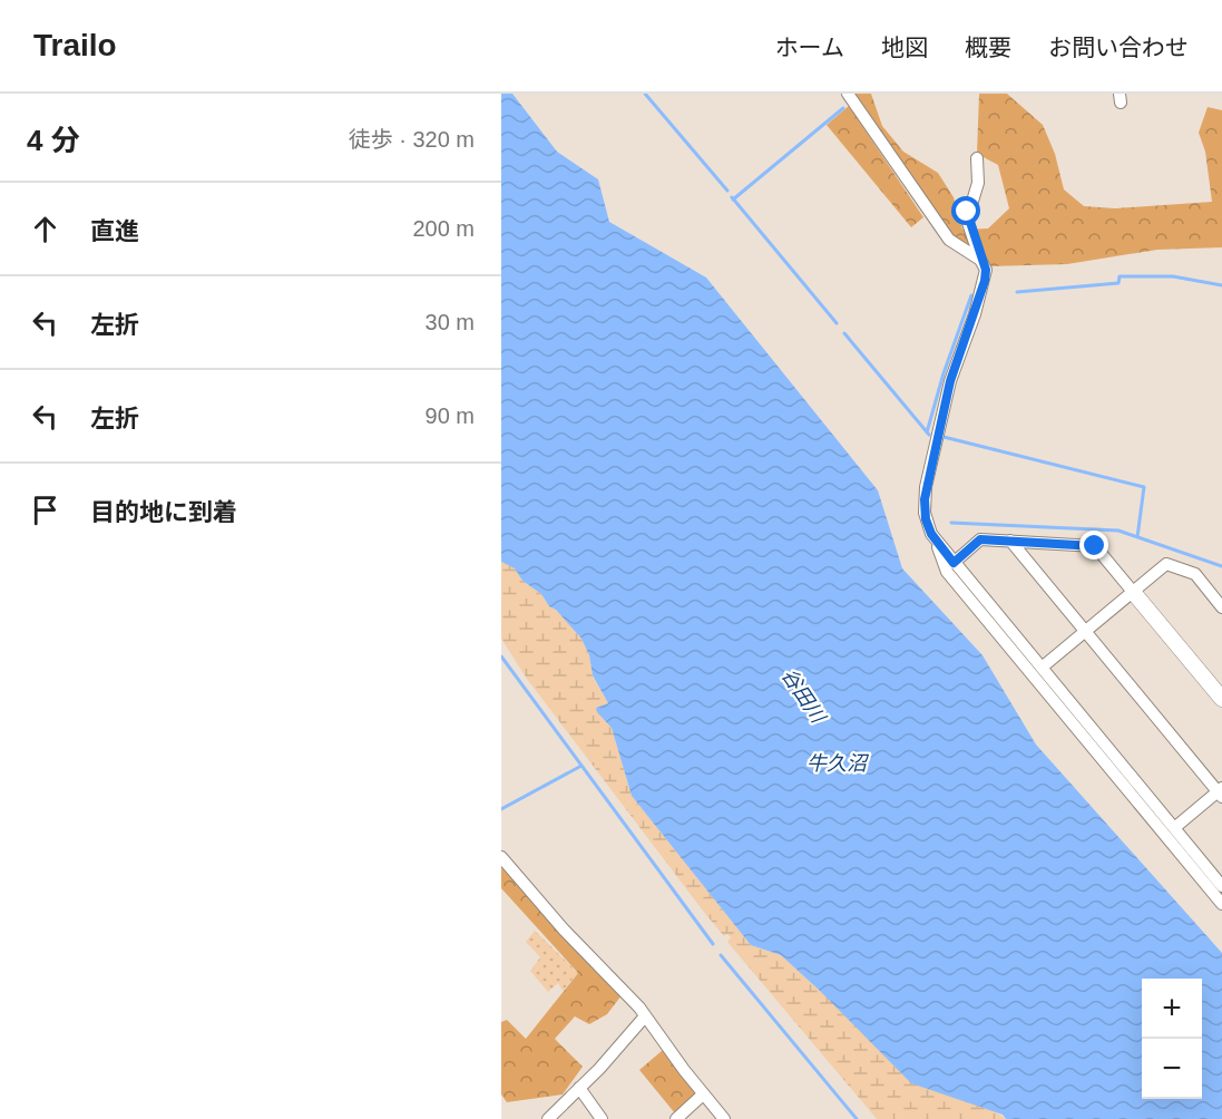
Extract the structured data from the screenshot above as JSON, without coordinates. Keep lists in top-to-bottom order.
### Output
{
  "water": ["谷田川", "牛久沼"],
  "page": {
    "header": "Trailo",
    "nav": [
      "ホーム",
      "地図",
      "概要",
      "お問い合わせ"
    ],
    "heading": ["4 分", "徒歩 · 320 m"],
    "list": [
      ["直進", "200 m"],
      ["左折", "30 m"],
      ["左折", "90 m"],
      "目的地に到着"
    ],
    "map_buttons": ["+", "−"]
  }
}
